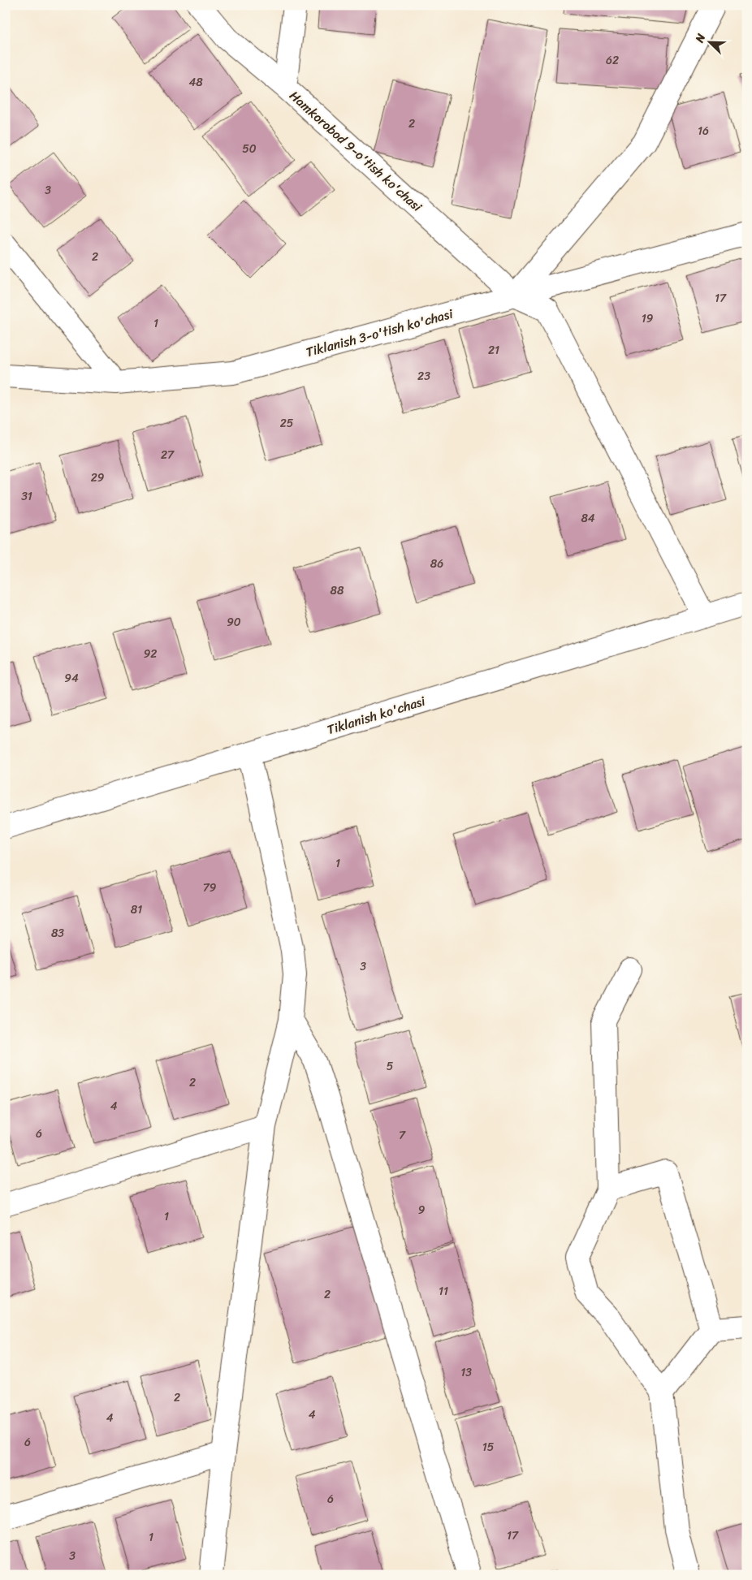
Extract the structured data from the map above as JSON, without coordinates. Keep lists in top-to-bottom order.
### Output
{
  "streets": {
    "street": ["Hamkorobod 9-o'tish ko'chasi", "Tiklanish 3-o'tish ko'chasi", "Tiklanish ko'chasi"]
  },
  "crossings": [
    ["Hamkorobod 9-o'tish ko'chasi", "Tiklanish 3-o'tish ko'chasi"],
    ["Hamkorobod 9-o'tish ko'chasi", "Tiklanish ko'chasi"]
  ],
  "house_numbers": [
    "62",
    "48",
    "2",
    "16",
    "50",
    "3",
    "2",
    "17",
    "19",
    "1",
    "21",
    "23",
    "25",
    "27",
    "29",
    "31",
    "84",
    "86",
    "88",
    "90",
    "92",
    "94",
    "1",
    "79",
    "81",
    "83",
    "3",
    "5",
    "2",
    "4",
    "6",
    "7",
    "9",
    "1",
    "11",
    "2",
    "13",
    "2",
    "4",
    "4",
    "6",
    "15",
    "6",
    "17",
    "1",
    "3"
  ],
  "north": "top left"
}
